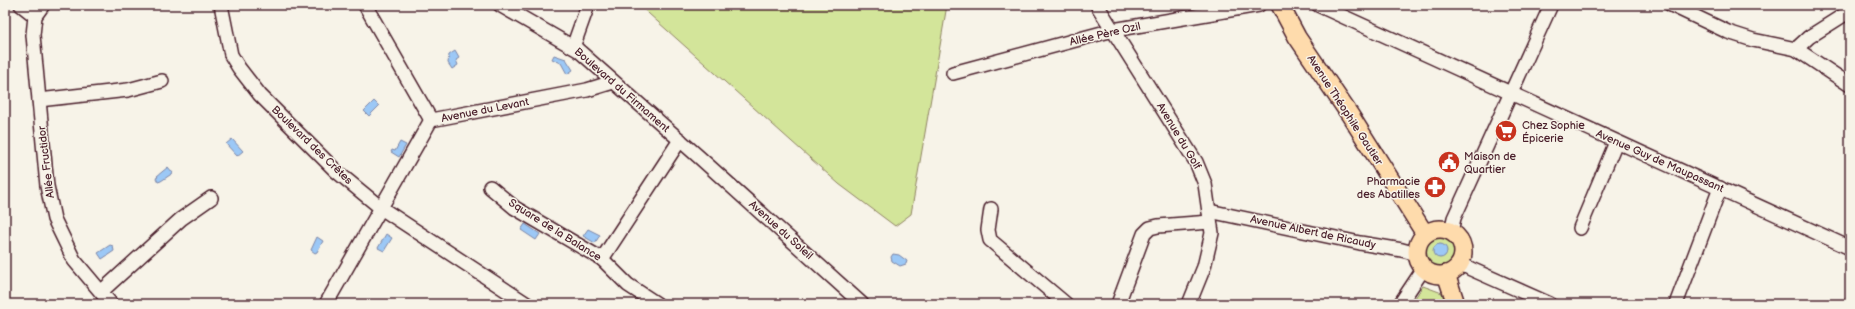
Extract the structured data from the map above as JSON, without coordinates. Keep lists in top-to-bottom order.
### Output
{
  "streets": {
    "main road": ["Avenue Théophile Gautier"],
    "street": [
      "Allée Père Ozil",
      "Boulevard du Firmament",
      "Avenue du Levant",
      "Avenue du Golf",
      "Boulevard des Crêtes",
      "Avenue Guy de Maupassant",
      "Allée Fructidor",
      "Square de la Balance",
      "Avenue du Soleil",
      "Avenue Albert de Ricaudy"
    ]
  },
  "crossings": [
    ["Allée Père Ozil", "Avenue du Golf"],
    ["Boulevard du Firmament", "Avenue du Levant"],
    ["Boulevard du Firmament", "Avenue du Soleil"],
    ["Avenue du Levant", "Boulevard des Crêtes"],
    ["Avenue Théophile Gautier", "Avenue Albert de Ricaudy"],
    ["Avenue du Golf", "Avenue Albert de Ricaudy"]
  ],
  "places": {
    "supermarket": ["Chez Sophie Épicerie"],
    "public building": ["Maison de Quartier"],
    "pharmacy": ["Pharmacie des Abatilles"]
  }
}
